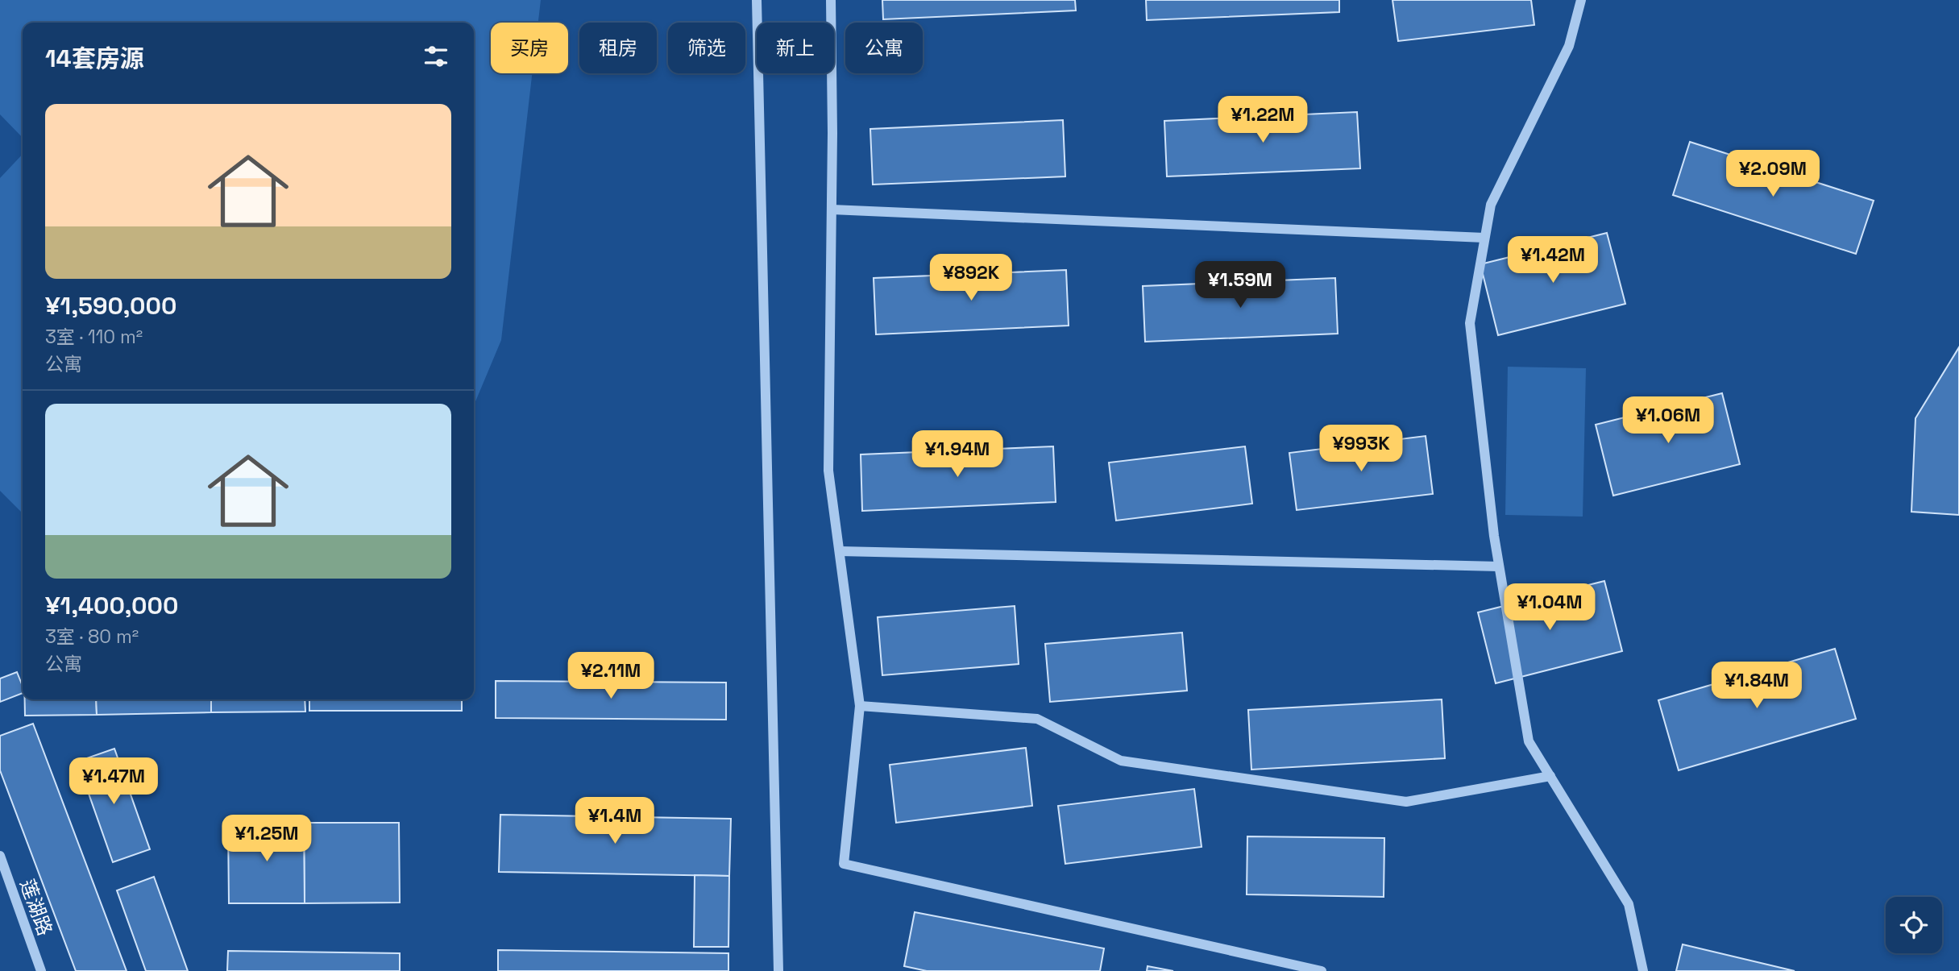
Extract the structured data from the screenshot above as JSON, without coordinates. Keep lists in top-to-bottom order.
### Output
{
  "streets": {
    "street": ["莲湖路"]
  },
  "page": {
    "chip": [
      "买房",
      "租房",
      "筛选",
      "新上",
      "公寓"
    ],
    "heading": "14套房源",
    "list": [
      {
        "name": "¥1,590,000",
        "note": "3室 · 110 m² · 公寓"
      },
      {
        "name": "¥1,400,000",
        "note": "3室 · 80 m² · 公寓"
      }
    ],
    "price": [
      "¥1.22M",
      "¥2.09M",
      "¥1.42M",
      "¥892K",
      "¥1.59M",
      "¥1.06M",
      "¥993K",
      "¥1.94M",
      "¥1.04M",
      "¥2.11M",
      "¥1.84M",
      "¥1.47M",
      "¥1.4M",
      "¥1.25M"
    ]
  }
}
